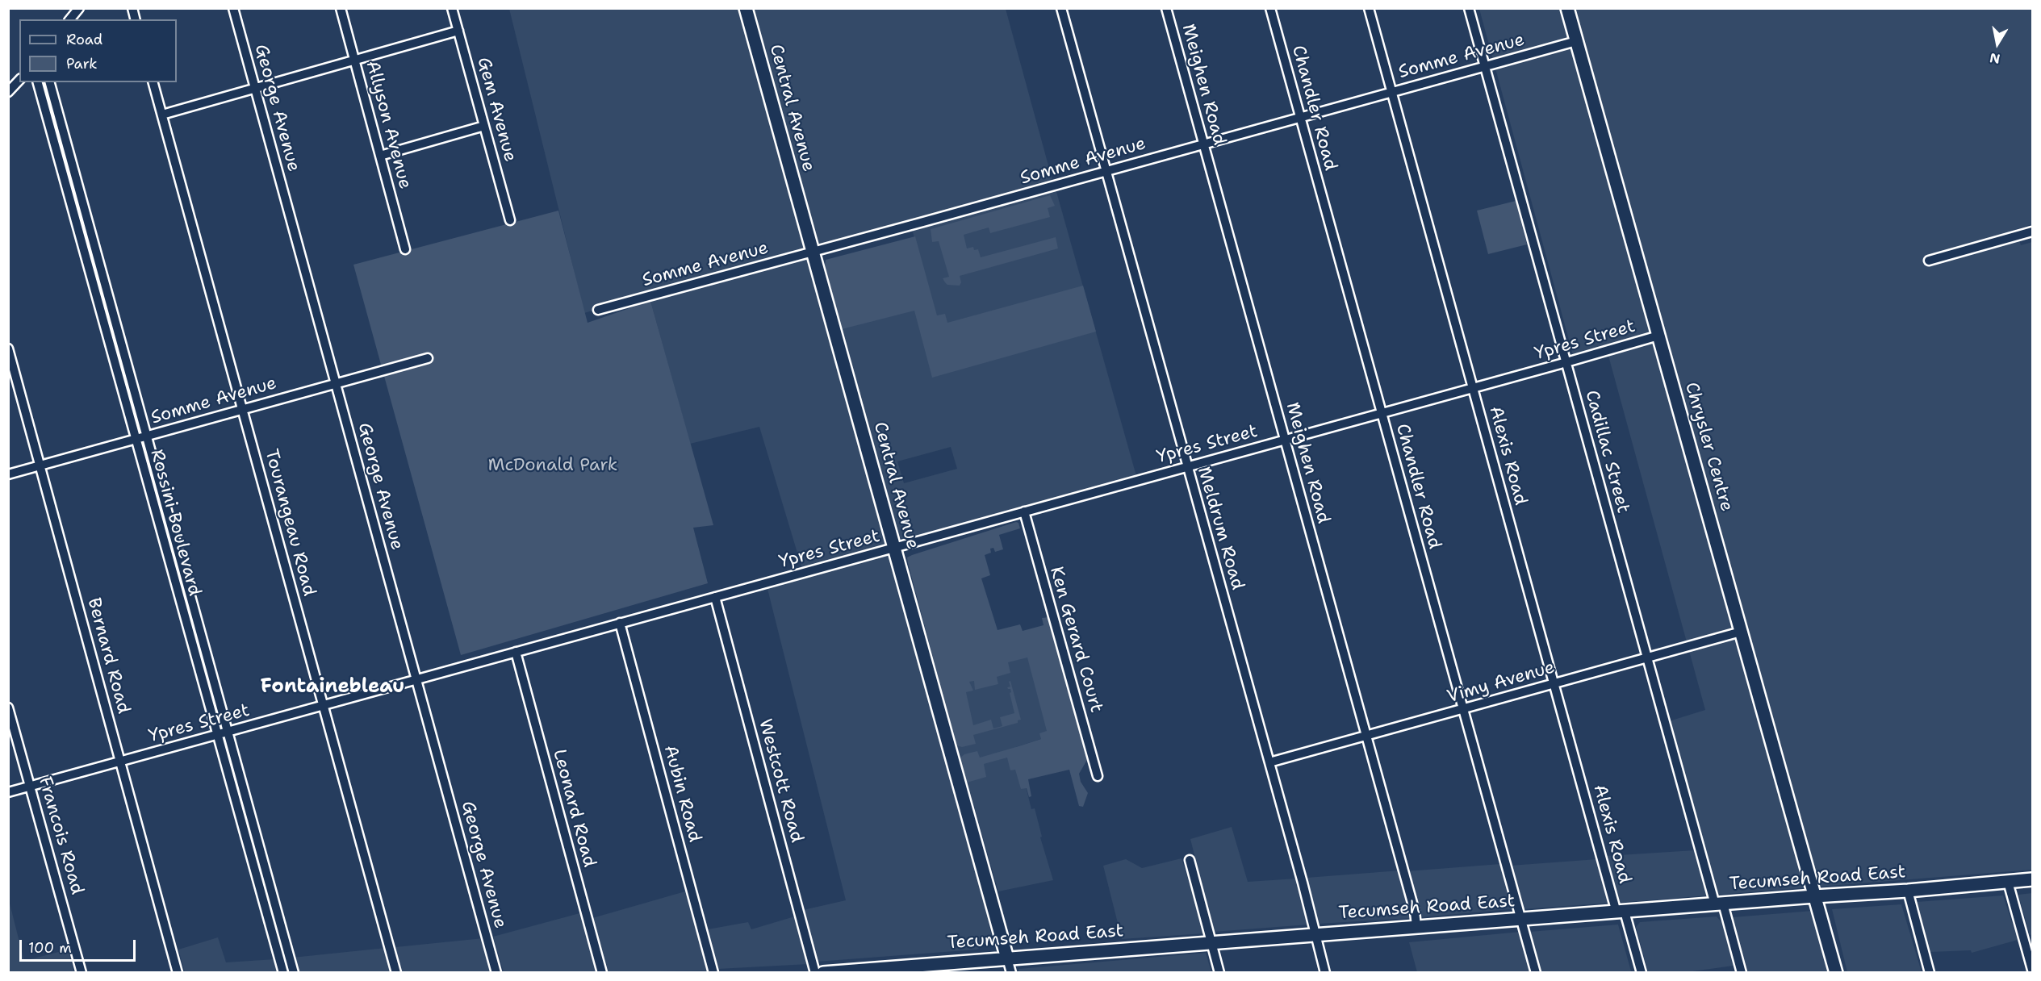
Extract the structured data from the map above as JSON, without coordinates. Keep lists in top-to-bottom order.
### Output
{
  "streets": {
    "street": [
      "Somme Avenue",
      "Meighen Road",
      "George Avenue",
      "Central Avenue",
      "Chandler Road",
      "Gem Avenue",
      "Allyson Avenue",
      "Ypres Street",
      "Chrysler Centre",
      "Cadillac Street",
      "Alexis Road",
      "Rossini Boulevard",
      "Tourangeau Road",
      "Meldrum Road",
      "Ken Gerard Court",
      "Bernard Road",
      "Vimy Avenue",
      "Westcott Road",
      "Aubin Road",
      "Leonard Road",
      "Francois Road",
      "Tecumseh Road East"
    ]
  },
  "crossings": [
    ["Somme Avenue", "Meighen Road"],
    ["Somme Avenue", "George Avenue"],
    ["Somme Avenue", "Central Avenue"],
    ["Somme Avenue", "Chandler Road"],
    ["Somme Avenue", "Chrysler Centre"],
    ["Somme Avenue", "Cadillac Street"],
    ["Somme Avenue", "Alexis Road"],
    ["Somme Avenue", "Rossini Boulevard"],
    ["Somme Avenue", "Tourangeau Road"],
    ["Somme Avenue", "Meldrum Road"],
    ["Somme Avenue", "Bernard Road"],
    ["Meighen Road", "Ypres Street"],
    ["Meighen Road", "Vimy Avenue"],
    ["Meighen Road", "Tecumseh Road East"],
    ["George Avenue", "Ypres Street"],
    ["Central Avenue", "Ypres Street"],
    ["Central Avenue", "Tecumseh Road East"],
    ["Chandler Road", "Ypres Street"],
    ["Chandler Road", "Vimy Avenue"],
    ["Chandler Road", "Tecumseh Road East"],
    ["Ypres Street", "Chrysler Centre"],
    ["Ypres Street", "Cadillac Street"],
    ["Ypres Street", "Alexis Road"],
    ["Ypres Street", "Rossini Boulevard"],
    ["Ypres Street", "Tourangeau Road"],
    ["Ypres Street", "Meldrum Road"],
    ["Ypres Street", "Ken Gerard Court"],
    ["Ypres Street", "Bernard Road"],
    ["Ypres Street", "Westcott Road"],
    ["Ypres Street", "Aubin Road"],
    ["Ypres Street", "Leonard Road"],
    ["Ypres Street", "Francois Road"],
    ["Chrysler Centre", "Vimy Avenue"],
    ["Chrysler Centre", "Tecumseh Road East"],
    ["Cadillac Street", "Vimy Avenue"],
    ["Cadillac Street", "Tecumseh Road East"],
    ["Alexis Road", "Vimy Avenue"],
    ["Alexis Road", "Tecumseh Road East"],
    ["Meldrum Road", "Vimy Avenue"],
    ["Meldrum Road", "Tecumseh Road East"]
  ],
  "districts": ["Fontainebleau"],
  "parks": ["McDonald Park"],
  "legend": ["Road", "Park"],
  "scale_bar": "100 m",
  "north": "bottom"
}
